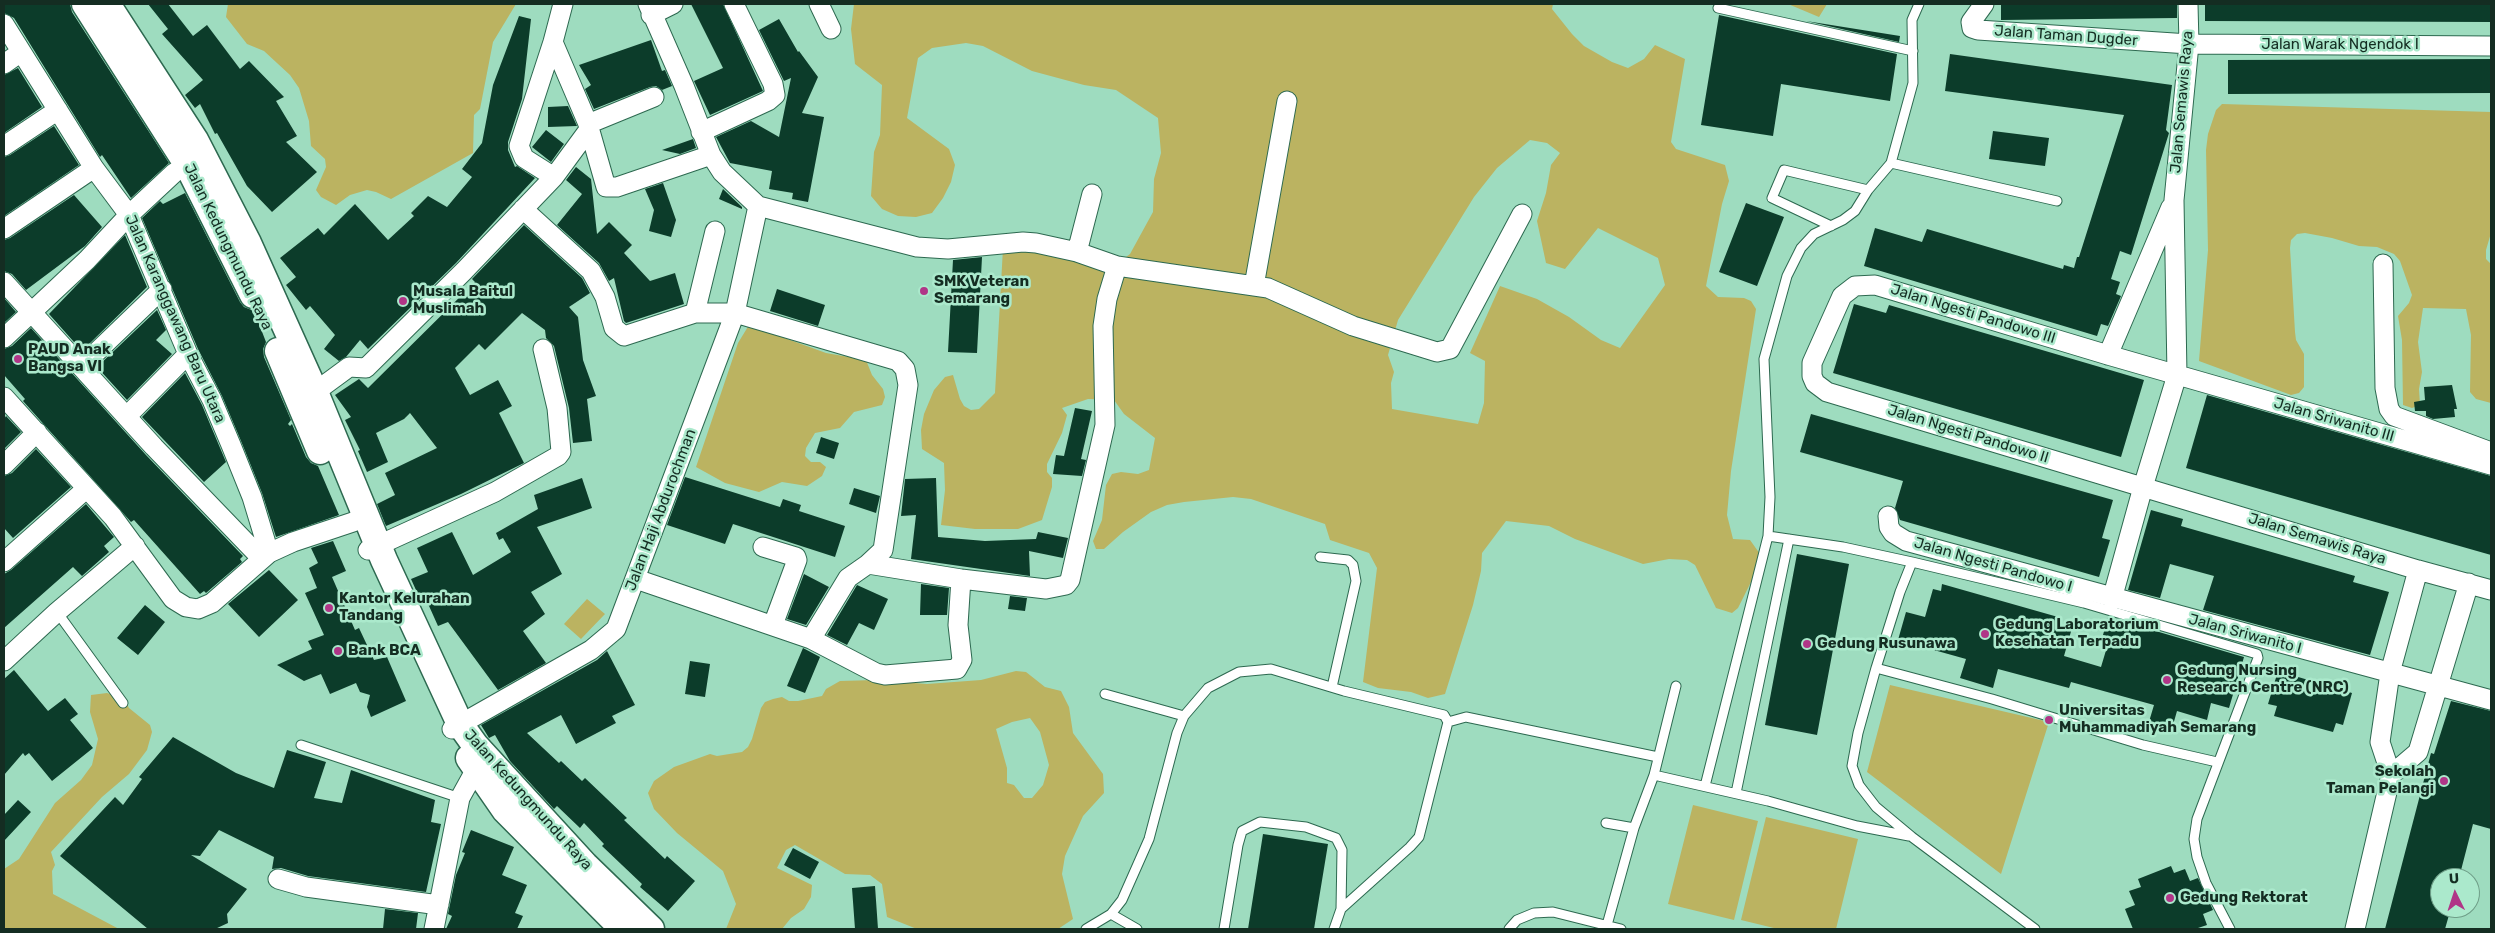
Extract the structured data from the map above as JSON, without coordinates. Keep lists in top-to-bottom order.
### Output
{
  "streets": {
    "main road": ["Jalan Kedungmundu Raya"],
    "street": [
      "Jalan Taman Dugder",
      "Jalan Warak Ngendok I",
      "Jalan Semawis Raya",
      "Jalan Ngesti Pandowo III",
      "Jalan Karanggawang Baru Utara",
      "Jalan Sriwanito III",
      "Jalan Ngesti Pandowo II",
      "Jalan Haji Abdurochman",
      "Jalan Ngesti Pandowo I",
      "Jalan Sriwanito I"
    ]
  },
  "crossings": [
    ["Jalan Taman Dugder", "Jalan Warak Ngendok I"],
    ["Jalan Taman Dugder", "Jalan Semawis Raya"],
    ["Jalan Warak Ngendok I", "Jalan Semawis Raya"],
    ["Jalan Semawis Raya", "Jalan Ngesti Pandowo III"],
    ["Jalan Semawis Raya", "Jalan Sriwanito III"],
    ["Jalan Semawis Raya", "Jalan Ngesti Pandowo II"],
    ["Jalan Semawis Raya", "Jalan Ngesti Pandowo I"],
    ["Jalan Semawis Raya", "Jalan Sriwanito I"],
    ["Jalan Kedungmundu Raya", "Jalan Haji Abdurochman"],
    ["Jalan Ngesti Pandowo III", "Jalan Sriwanito III"],
    ["Jalan Ngesti Pandowo III", "Jalan Ngesti Pandowo II"],
    ["Jalan Ngesti Pandowo I", "Jalan Sriwanito I"]
  ],
  "places": [
    "SMK Veteran Semarang",
    "Musala Baitul Muslimah",
    "PAUD Anak Bangsa VI",
    "Kantor Kelurahan Tandang",
    "Gedung Laboratorium Kesehatan Terpadu",
    "Gedung Rusunawa",
    "Bank BCA",
    "Gedung Nursing Research Centre (NRC)",
    "Universitas Muhammadiyah Semarang",
    "Sekolah Taman Pelangi",
    "Gedung Rektorat"
  ],
  "north": "top"
}
